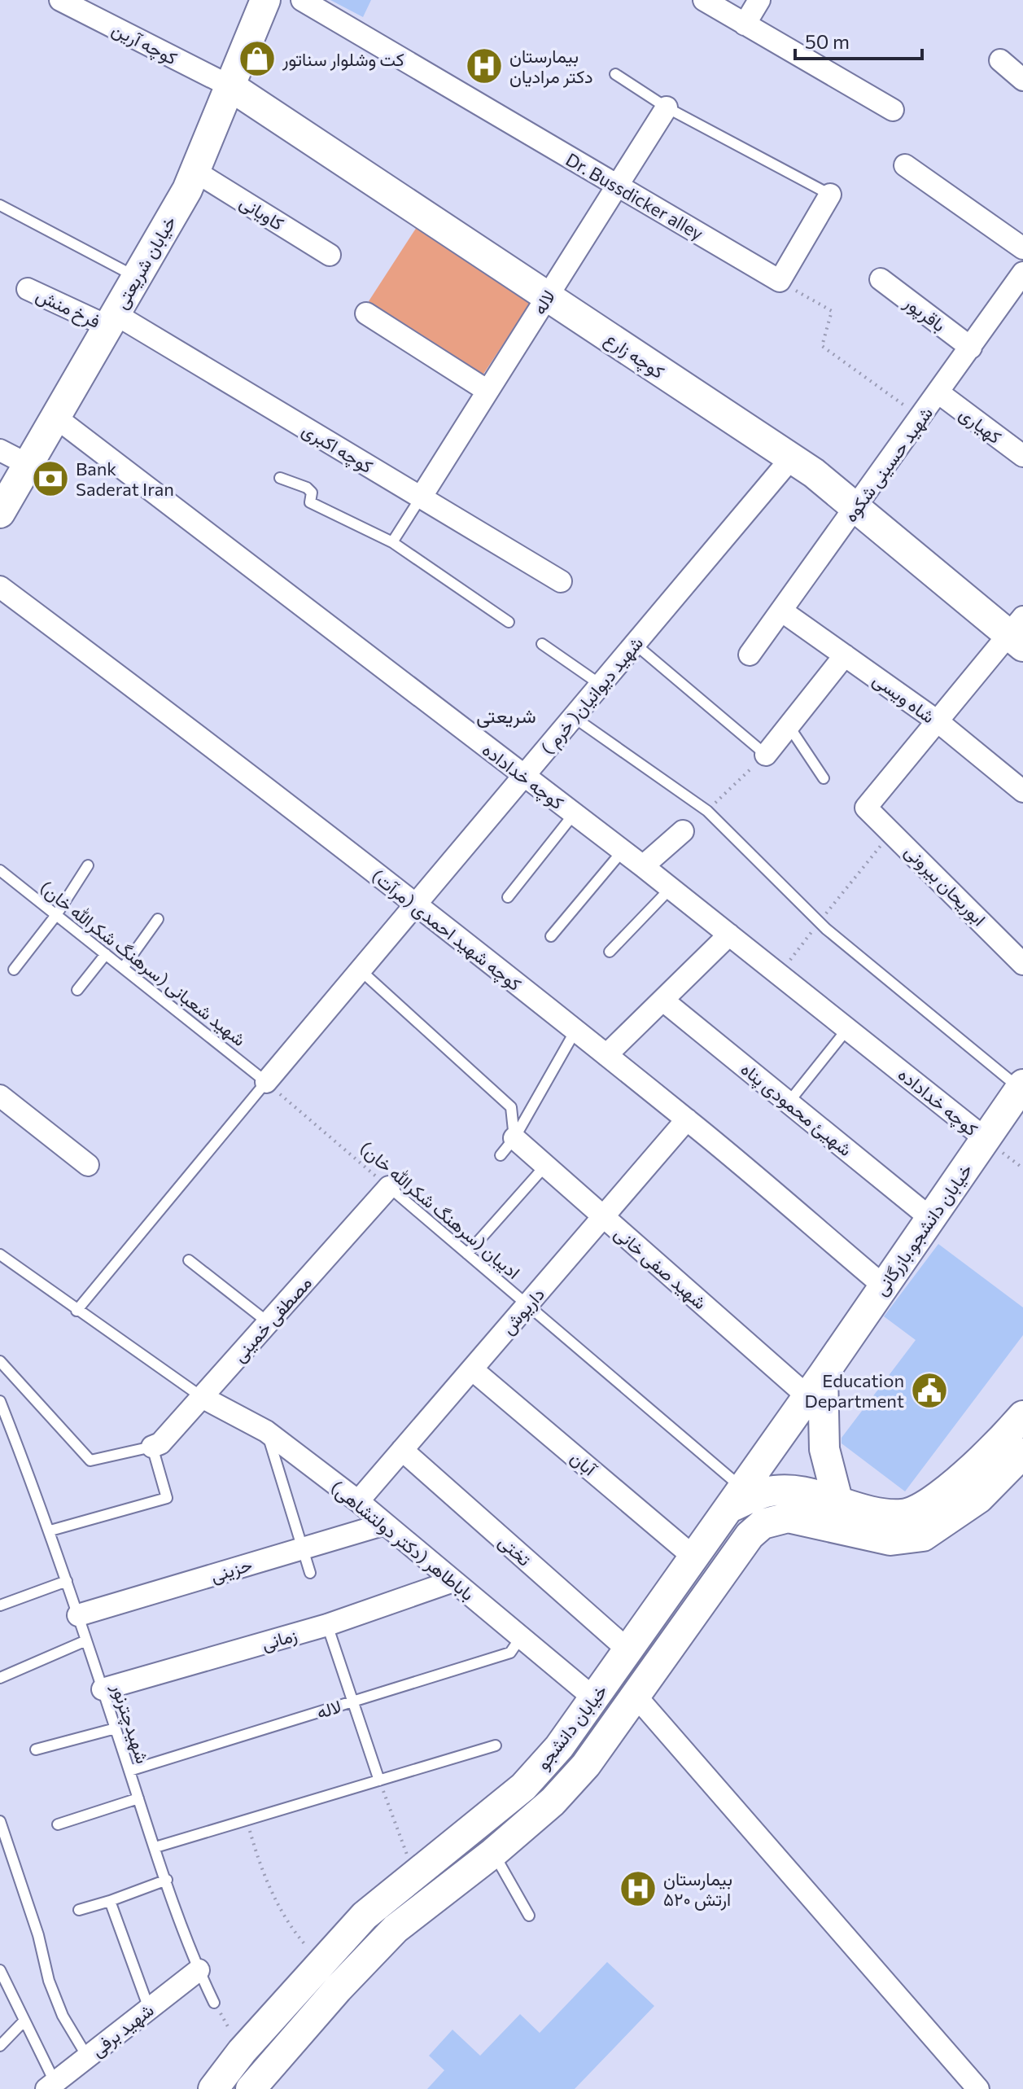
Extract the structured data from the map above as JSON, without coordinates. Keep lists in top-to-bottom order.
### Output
{
  "streets": {
    "main road": [
      "خیابان شریعتی",
      "کوچه زارع",
      "خیابان دانشجو.بازرگانی",
      "خیابان دانشجو"
    ],
    "street": [
      "کوچه آرین",
      "Dr. Bussdicker alley",
      "کاویانی",
      "لاله",
      "فرخ منش",
      "باقرپور",
      "کهیاری",
      "کوچه اکبری",
      "شهید حسینی شکوه",
      "شهید دیوانیان( خرم )",
      "شاه ویسی",
      "کوچه خداداده",
      "ابوریحان بیرونی",
      "کوچه شهید احمدی (مرآت)",
      "شهیئ محمودی پناه",
      "شهید صفی خانی",
      "داریوش",
      "مصطفی خمینی",
      "آبان",
      "باباطاهر (دکتر دولتشاهی)",
      "تختی",
      "حزینی",
      "زمانی",
      "شهید برفی"
    ],
    "lane": ["شهید شعبانی (سرهنگ شکرالله خان)", "ادیبان (سرهنگ شکرالله خان)", "شهیدچترنور"]
  },
  "crossings": [
    ["کوچه آرین", "خیابان شریعتی"],
    ["کوچه آرین", "کوچه زارع"],
    ["Dr. Bussdicker alley", "لاله"],
    ["کاویانی", "خیابان شریعتی"],
    ["خیابان شریعتی", "فرخ منش"],
    ["خیابان شریعتی", "کوچه زارع"],
    ["خیابان شریعتی", "کوچه اکبری"],
    ["خیابان شریعتی", "کوچه خداداده"],
    ["لاله", "کوچه زارع"],
    ["لاله", "کوچه اکبری"],
    ["لاله", "باباطاهر (دکتر دولتشاهی)"],
    ["لاله", "شهیدچترنور"],
    ["فرخ منش", "کوچه اکبری"],
    ["باقرپور", "شهید حسینی شکوه"],
    ["کوچه زارع", "شهید حسینی شکوه"],
    ["کوچه زارع", "شهید دیوانیان( خرم )"],
    ["کهیاری", "شهید حسینی شکوه"],
    ["شهید حسینی شکوه", "شاه ویسی"],
    ["شهید دیوانیان( خرم )", "کوچه خداداده"],
    ["شهید دیوانیان( خرم )", "کوچه شهید احمدی (مرآت)"],
    ["شهید دیوانیان( خرم )", "شهید شعبانی (سرهنگ شکرالله خان)"],
    ["شهید دیوانیان( خرم )", "ادیبان (سرهنگ شکرالله خان)"],
    ["شاه ویسی", "ابوریحان بیرونی"],
    ["کوچه خداداده", "خیابان دانشجو.بازرگانی"],
    ["کوچه شهید احمدی (مرآت)", "خیابان دانشجو.بازرگانی"],
    ["کوچه شهید احمدی (مرآت)", "داریوش"],
    ["شهید شعبانی (سرهنگ شکرالله خان)", "ادیبان (سرهنگ شکرالله خان)"],
    ["شهیئ محمودی پناه", "خیابان دانشجو.بازرگانی"],
    ["ادیبان (سرهنگ شکرالله خان)", "داریوش"],
    ["ادیبان (سرهنگ شکرالله خان)", "مصطفی خمینی"],
    ["ادیبان (سرهنگ شکرالله خان)", "خیابان دانشجو"],
    ["خیابان دانشجو.بازرگانی", "شهید صفی خانی"],
    ["خیابان دانشجو.بازرگانی", "خیابان دانشجو"],
    ["شهید صفی خانی", "داریوش"],
    ["شهید صفی خانی", "خیابان دانشجو"],
    ["داریوش", "آبان"],
    ["داریوش", "باباطاهر (دکتر دولتشاهی)"],
    ["داریوش", "تختی"],
    ["مصطفی خمینی", "باباطاهر (دکتر دولتشاهی)"],
    ["آبان", "خیابان دانشجو"],
    ["باباطاهر (دکتر دولتشاهی)", "حزینی"],
    ["باباطاهر (دکتر دولتشاهی)", "زمانی"],
    ["باباطاهر (دکتر دولتشاهی)", "خیابان دانشجو"],
    ["تختی", "خیابان دانشجو"],
    ["حزینی", "شهیدچترنور"],
    ["زمانی", "شهیدچترنور"],
    ["شهیدچترنور", "شهید برفی"]
  ],
  "districts": ["شریعتی"],
  "places": {
    "shop": ["کت وشلوار سناتور"],
    "hospital": ["بیمارستان دکتر مرادیان", "بیمارستان ۵۲۰ ارتش"],
    "bank": ["Bank Saderat Iran"],
    "public building": ["Education Department"]
  },
  "scale_bar": "50 m"
}
